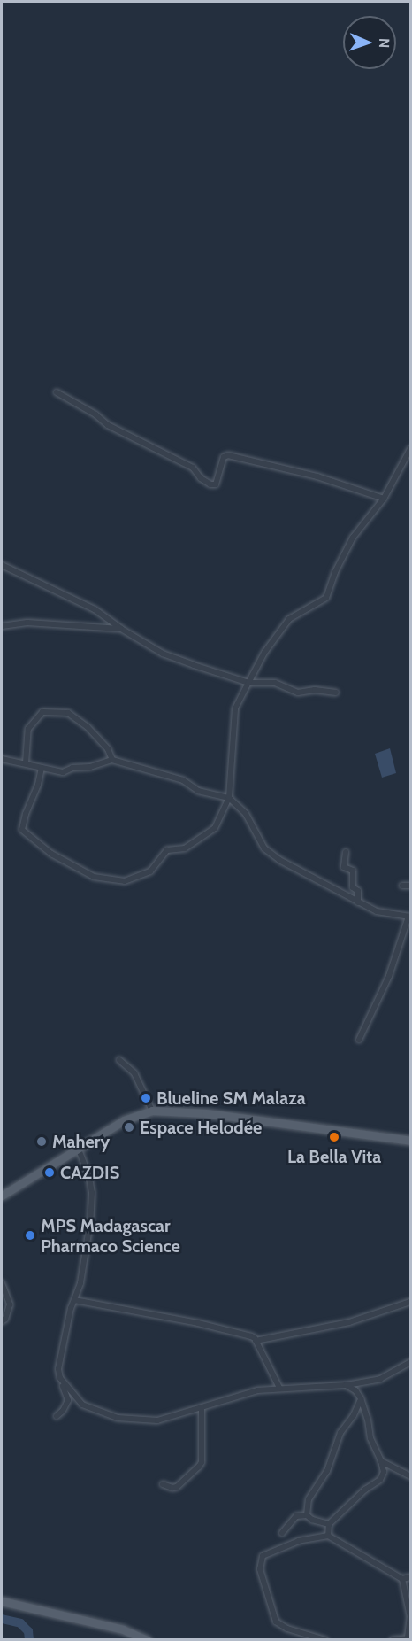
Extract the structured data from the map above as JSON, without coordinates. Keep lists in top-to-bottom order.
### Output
{
  "places": [
    "Blueline SM Malaza",
    "Espace Helodée",
    "La Bella Vita",
    "Mahery",
    "CAZDIS",
    "MPS Madagascar Pharmaco Science"
  ],
  "north": "right"
}
